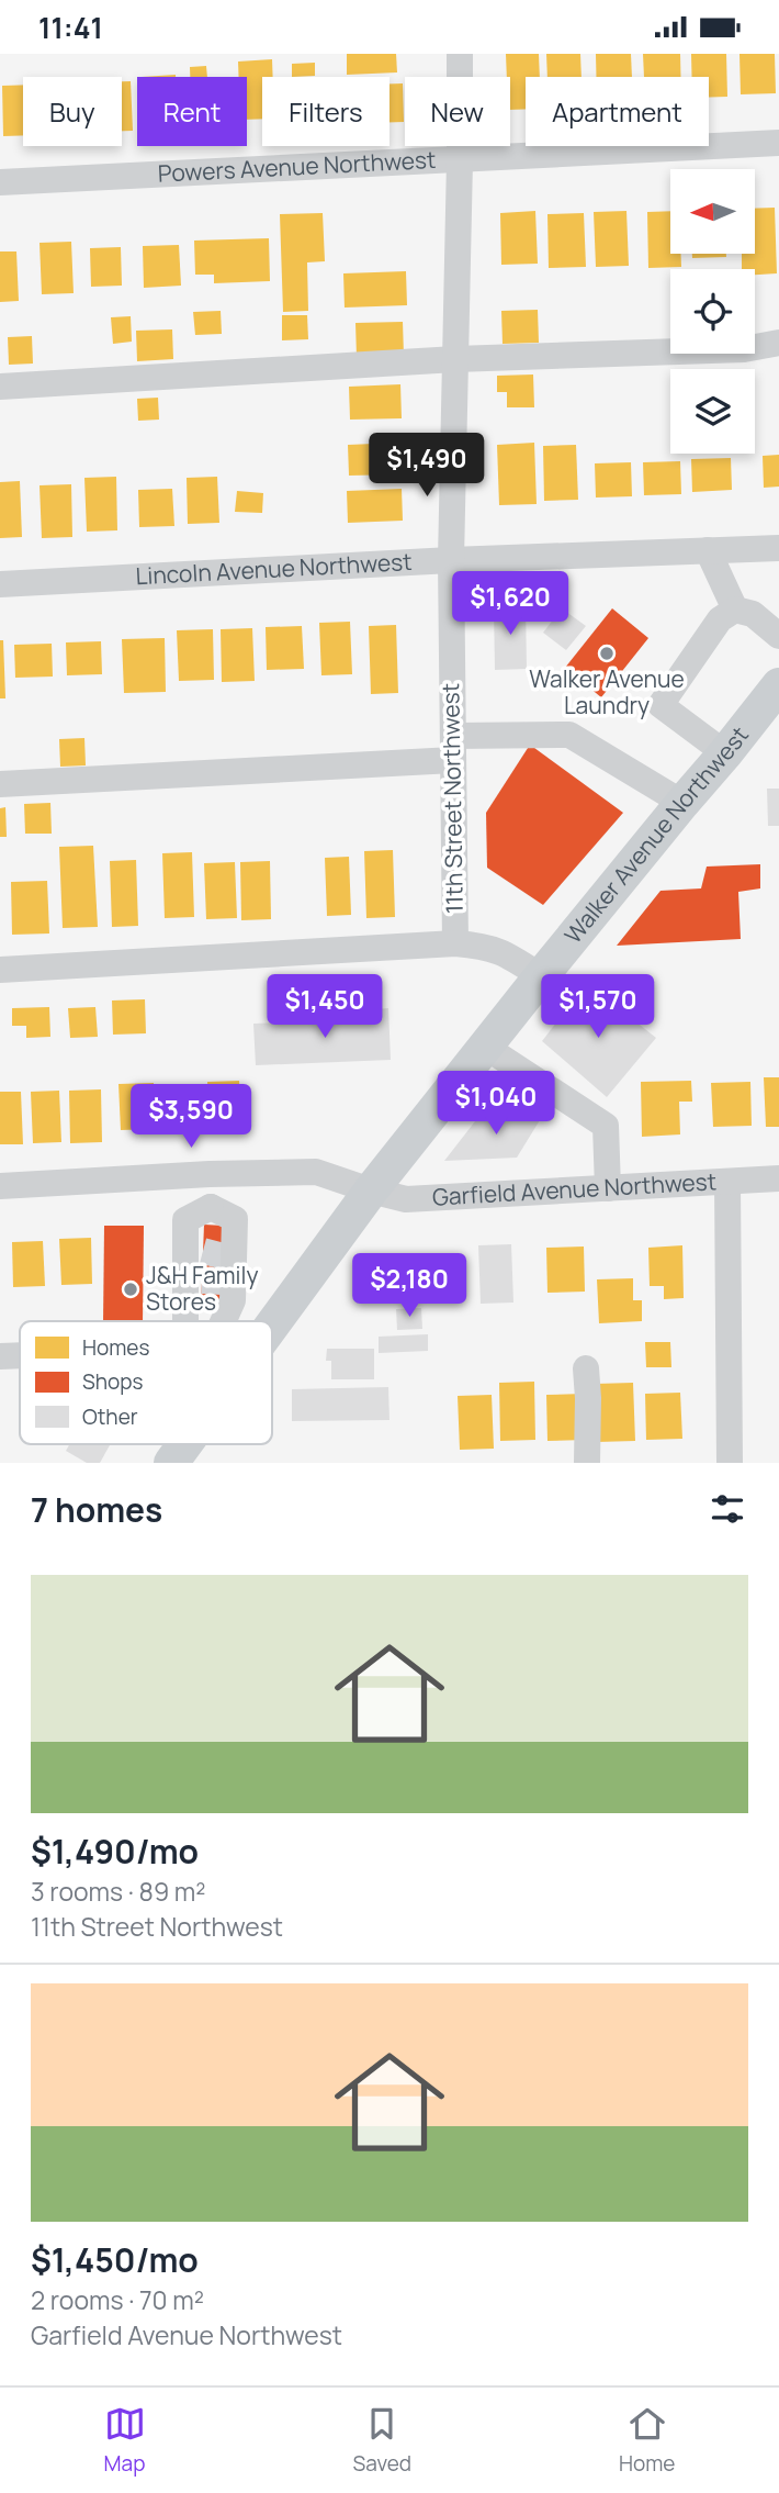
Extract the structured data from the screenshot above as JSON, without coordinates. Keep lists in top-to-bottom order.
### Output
{
  "streets": {
    "main road": ["Walker Avenue Northwest"],
    "street": [
      "Powers Avenue Northwest",
      "Lincoln Avenue Northwest",
      "11th Street Northwest",
      "Garfield Avenue Northwest"
    ]
  },
  "crossings": [
    ["Powers Avenue Northwest", "11th Street Northwest"],
    ["Lincoln Avenue Northwest", "11th Street Northwest"],
    ["Walker Avenue Northwest", "Garfield Avenue Northwest"]
  ],
  "places": ["Walker Avenue Laundry", "J&H Family Stores"],
  "legend": ["Homes", "Shops", "Other"],
  "north": "left",
  "page": {
    "status": "11:41",
    "chip": [
      "Buy",
      "Rent",
      "Filters",
      "New",
      "Apartment"
    ],
    "price": [
      "$1,490",
      "$1,620",
      "$1,450",
      "$1,570",
      "$1,040",
      "$3,590",
      "$2,180"
    ],
    "heading": "7 homes",
    "list": [
      {
        "name": "$1,490/mo",
        "note": "3 rooms · 89 m² · 11th Street Northwest"
      },
      {
        "name": "$1,450/mo",
        "note": "2 rooms · 70 m² · Garfield Avenue Northwest"
      }
    ],
    "tabs": ["Map", "Saved", "Home"]
  }
}
